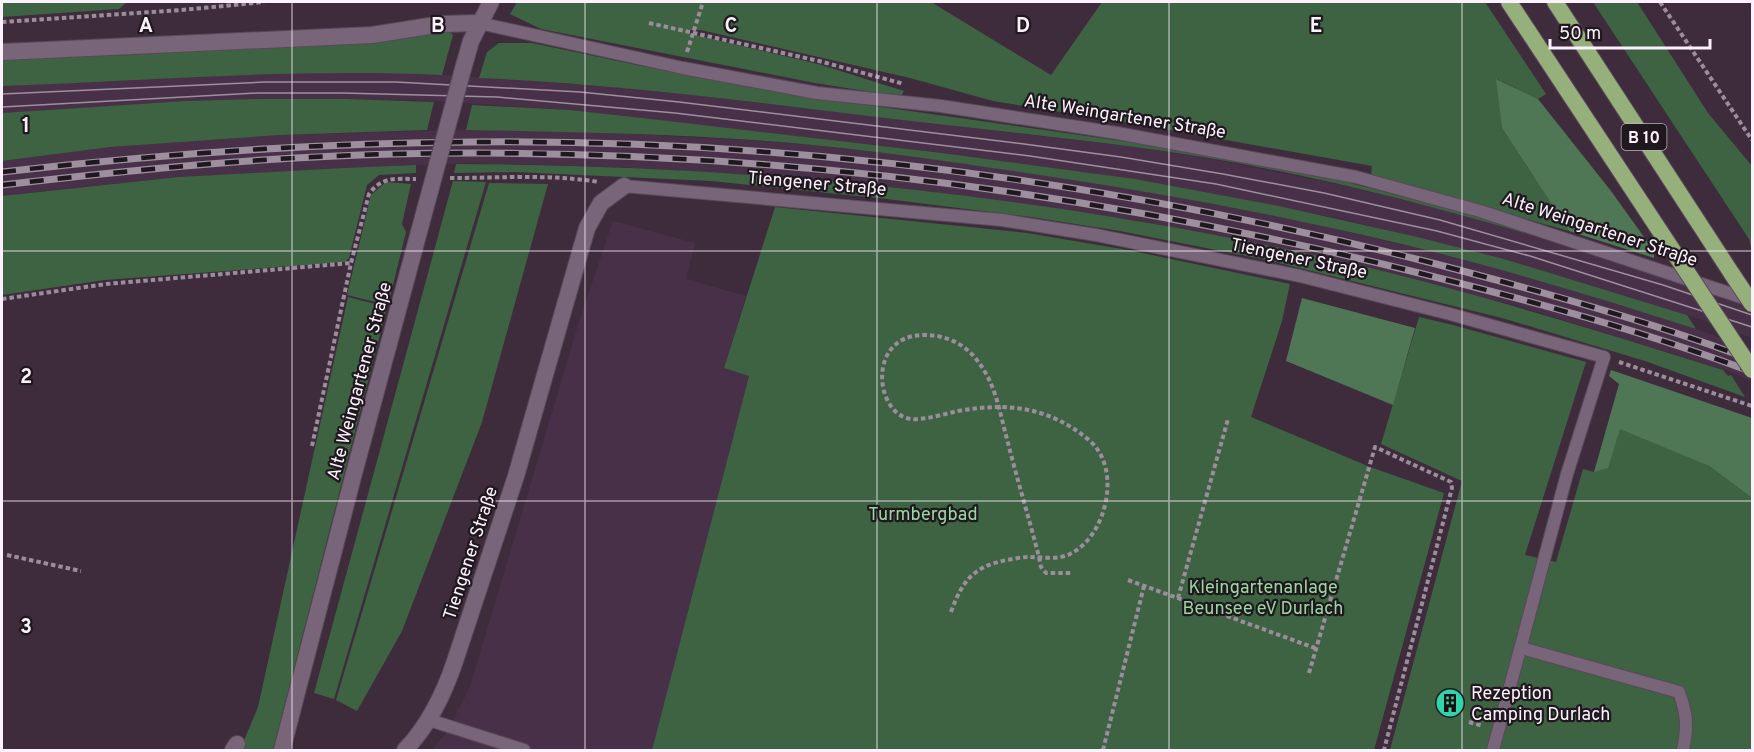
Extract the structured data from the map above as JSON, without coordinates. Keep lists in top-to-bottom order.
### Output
{
  "streets": {
    "highway": ["B 10"],
    "street": ["Alte Weingartener Straße", "Tiengener Straße"]
  },
  "crossings": [
    ["Alte Weingartener Straße", "B 10"]
  ],
  "parks": ["Turmbergbad", "Kleingartenanlage Beunsee eV Durlach"],
  "places": {
    "building": ["Rezeption Camping Durlach"]
  },
  "scale_bar": "50 m",
  "grid": {
    "columns": [
      "A",
      "B",
      "C",
      "D",
      "E"
    ],
    "rows": ["1", "2", "3"]
  }
}
